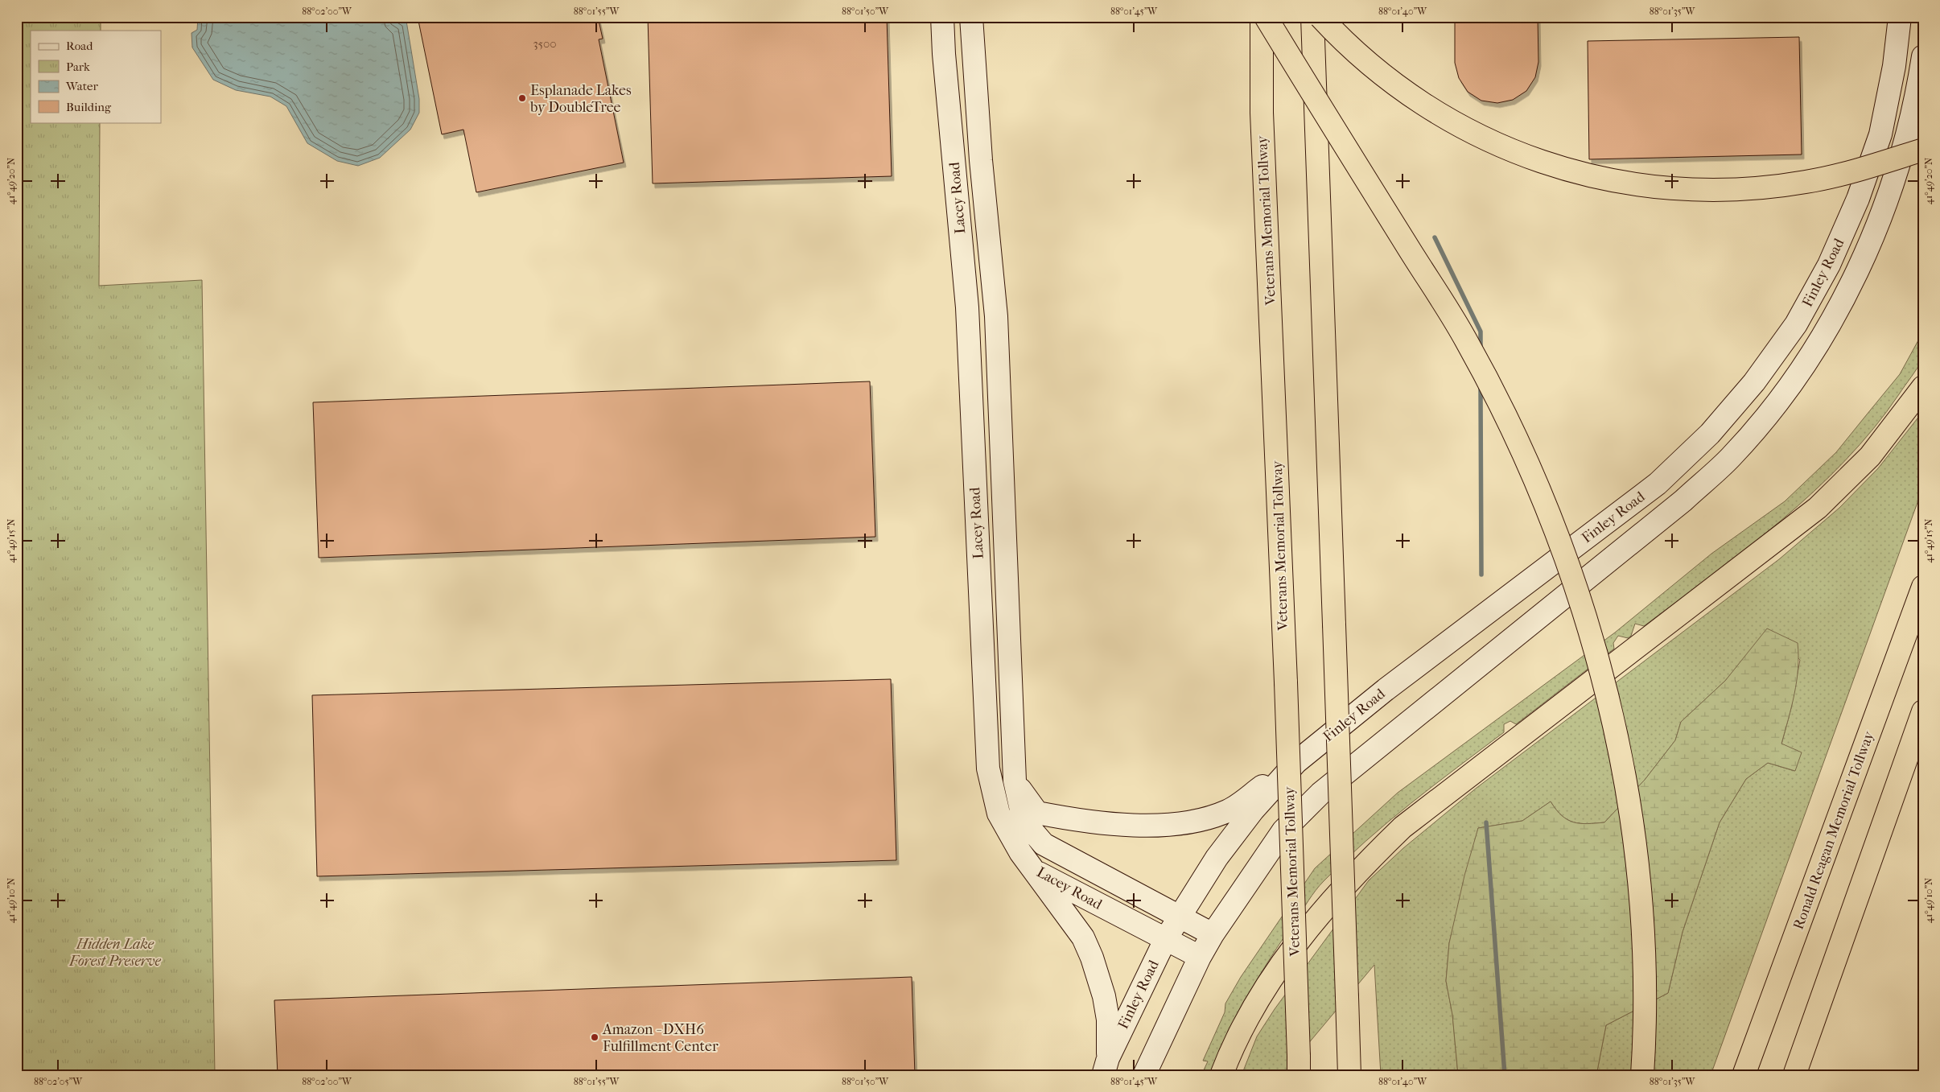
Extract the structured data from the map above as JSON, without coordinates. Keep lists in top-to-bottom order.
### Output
{
  "streets": {
    "highway": ["Veterans Memorial Tollway", "Ronald Reagan Memorial Tollway"],
    "main road": ["Lacey Road", "Finley Road"]
  },
  "crossings": [
    ["Lacey Road", "Finley Road"]
  ],
  "parks": ["Hidden Lake Forest Preserve"],
  "places": ["Esplanade Lakes by DoubleTree", "Amazon - DXH6 Fulfillment Center"],
  "house_numbers": ["3500"],
  "legend": [
    "Road",
    "Park",
    "Water",
    "Building"
  ],
  "coordinates": [
    "88°02'00\"W",
    "88°01'55\"W",
    "88°01'50\"W",
    "88°01'45\"W",
    "88°01'40\"W",
    "88°01'35\"W",
    "41°49'20\"N",
    "41°49'15\"N",
    "41°49'10\"N",
    "88°02'05\"W"
  ]
}
